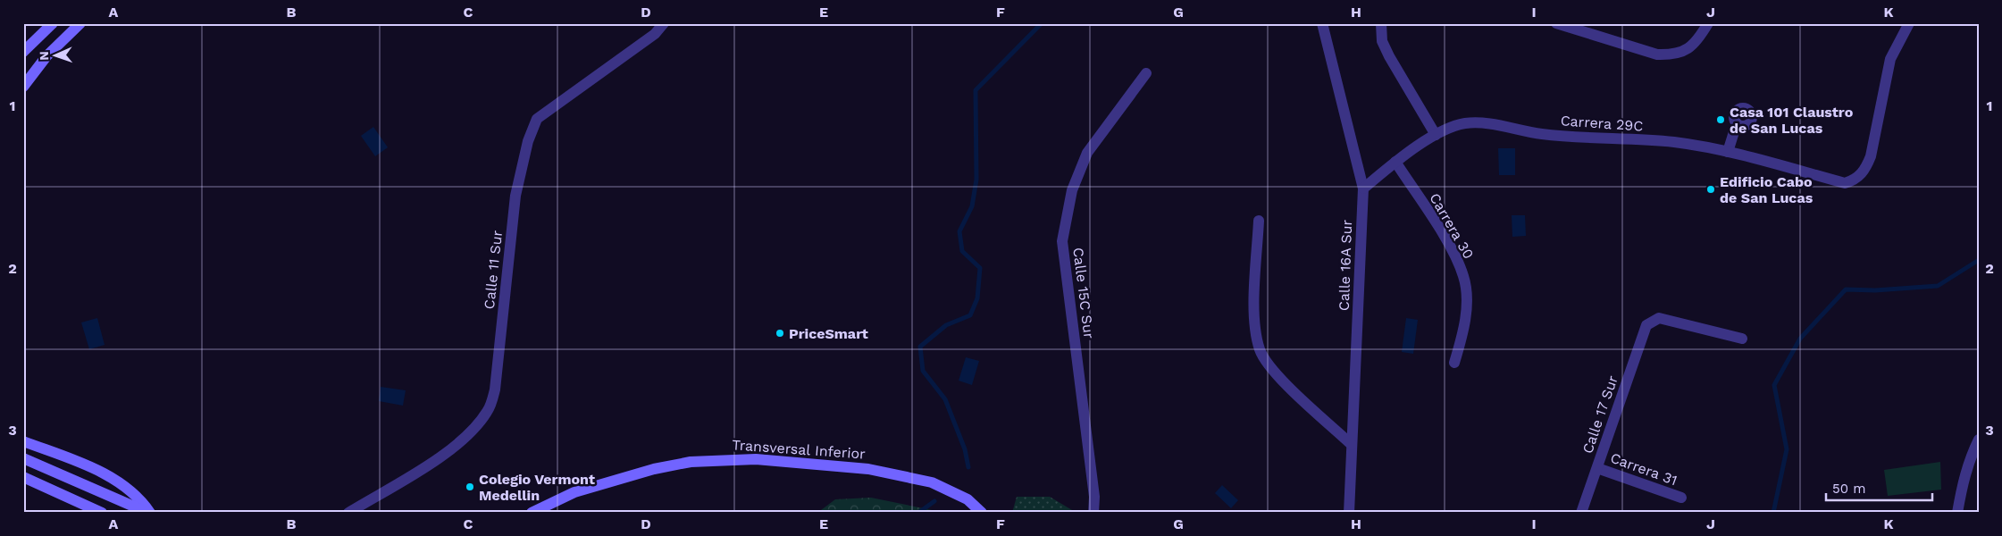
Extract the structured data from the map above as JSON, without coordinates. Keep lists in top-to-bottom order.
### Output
{
  "streets": {
    "main road": ["Transversal Inferior"],
    "street": [
      "Carrera 29C",
      "Carrera 30",
      "Calle 16A Sur",
      "Calle 11 Sur",
      "Calle 15C Sur",
      "Calle 17 Sur",
      "Carrera 31"
    ]
  },
  "crossings": [
    ["Carrera 29C", "Carrera 30"],
    ["Carrera 29C", "Calle 16A Sur"],
    ["Calle 17 Sur", "Carrera 31"]
  ],
  "places": [
    "Casa 101 Claustro de San Lucas",
    "Edificio Cabo de San Lucas",
    "PriceSmart",
    "Colegio Vermont Medellin"
  ],
  "scale_bar": "50 m",
  "north": "left",
  "grid": {
    "columns": [
      "A",
      "B",
      "C",
      "D",
      "E",
      "F",
      "G",
      "H",
      "I",
      "J",
      "K"
    ],
    "rows": ["1", "2", "3"]
  }
}
